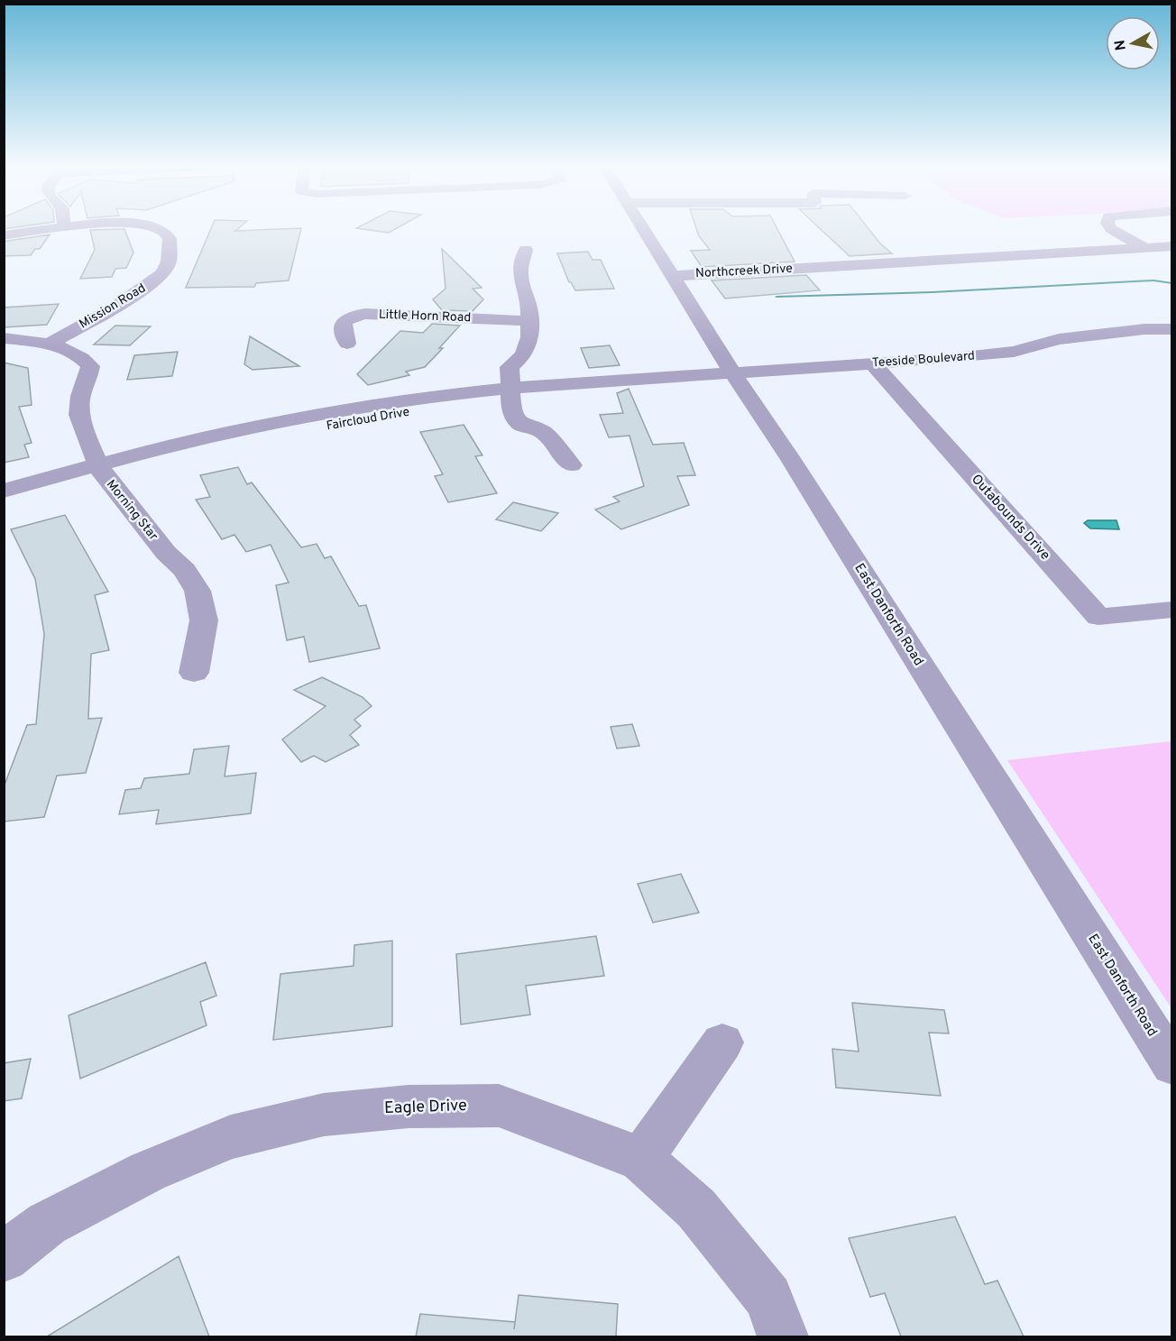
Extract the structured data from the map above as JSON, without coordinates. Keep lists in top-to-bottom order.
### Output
{
  "streets": {
    "street": [
      "Northcreek Drive",
      "Mission Road",
      "Little Horn Road",
      "Teeside Boulevard",
      "Faircloud Drive",
      "Morning Star",
      "Outabounds Drive",
      "East Danforth Road",
      "Eagle Drive"
    ]
  },
  "crossings": [
    ["Northcreek Drive", "East Danforth Road"],
    ["Mission Road", "Morning Star"],
    ["Teeside Boulevard", "Faircloud Drive"],
    ["Teeside Boulevard", "Outabounds Drive"],
    ["Teeside Boulevard", "East Danforth Road"],
    ["Faircloud Drive", "Morning Star"],
    ["Faircloud Drive", "East Danforth Road"]
  ],
  "north": "left"
}
